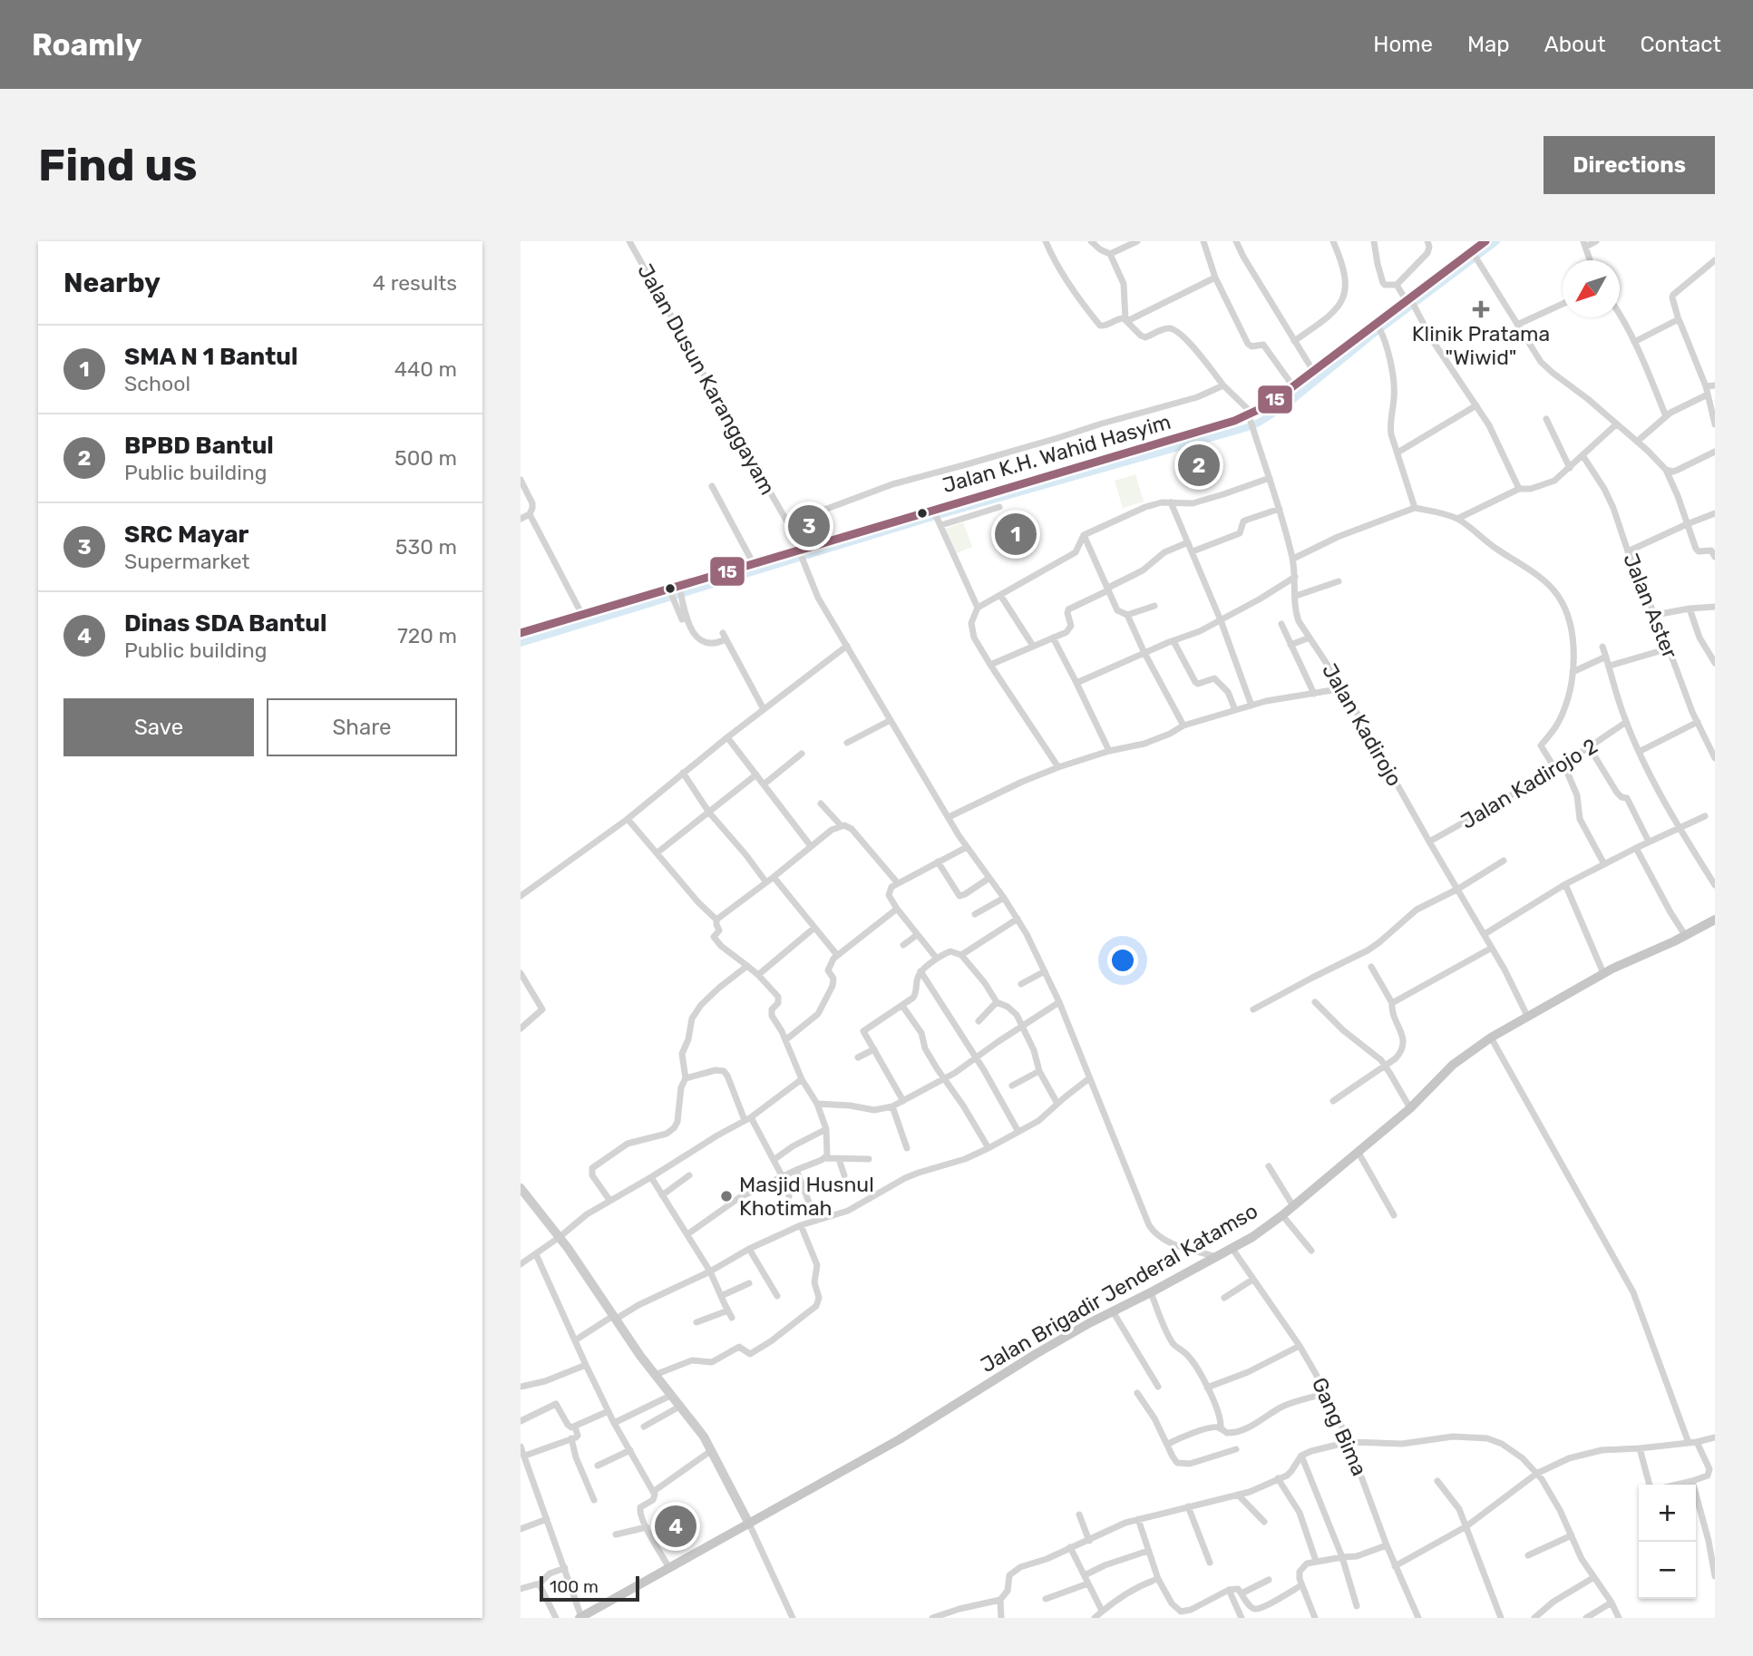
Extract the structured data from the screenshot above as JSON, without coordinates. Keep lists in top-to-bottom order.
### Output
{
  "streets": {
    "main road": ["Jalan K.H. Wahid Hasyim", "Jalan Brigadir Jenderal Katamso"],
    "street": [
      "Jalan Dusun Karanggayam",
      "Jalan Aster",
      "Jalan Kadirojo",
      "Jalan Kadirojo 2",
      "Gang Bima"
    ]
  },
  "crossings": [
    ["Jalan Dusun Karanggayam", "Jalan K.H. Wahid Hasyim"],
    ["Jalan Dusun Karanggayam", "Jalan Brigadir Jenderal Katamso"],
    ["Jalan K.H. Wahid Hasyim", "Jalan Kadirojo"],
    ["Jalan Kadirojo", "Jalan Kadirojo 2"],
    ["Jalan Kadirojo", "Jalan Brigadir Jenderal Katamso"],
    ["Jalan Brigadir Jenderal Katamso", "Gang Bima"]
  ],
  "places": {
    "health": ["Klinik Pratama \"Wiwid\""],
    "other": ["Masjid Husnul Khotimah"]
  },
  "lines": ["transit line 15"],
  "scale_bar": "100 m",
  "north": "bottom left",
  "page": {
    "header": "Roamly",
    "nav": [
      "Home",
      "Map",
      "About",
      "Contact"
    ],
    "buttons": [
      "Directions",
      ["Save", "Share"]
    ],
    "title": "Find us",
    "heading": ["Nearby", "4 results"],
    "list": [
      {
        "mark": "1",
        "name": "SMA N 1 Bantul",
        "note": "School",
        "value": "440 m"
      },
      {
        "mark": "2",
        "name": "BPBD Bantul",
        "note": "Public building",
        "value": "500 m"
      },
      {
        "mark": "3",
        "name": "SRC Mayar",
        "note": "Supermarket",
        "value": "530 m"
      },
      {
        "mark": "4",
        "name": "Dinas SDA Bantul",
        "note": "Public building",
        "value": "720 m"
      }
    ],
    "pins": [
      "2",
      "3",
      "1",
      "4"
    ],
    "map_buttons": ["+", "−"],
    "scale": "100 m"
  }
}
